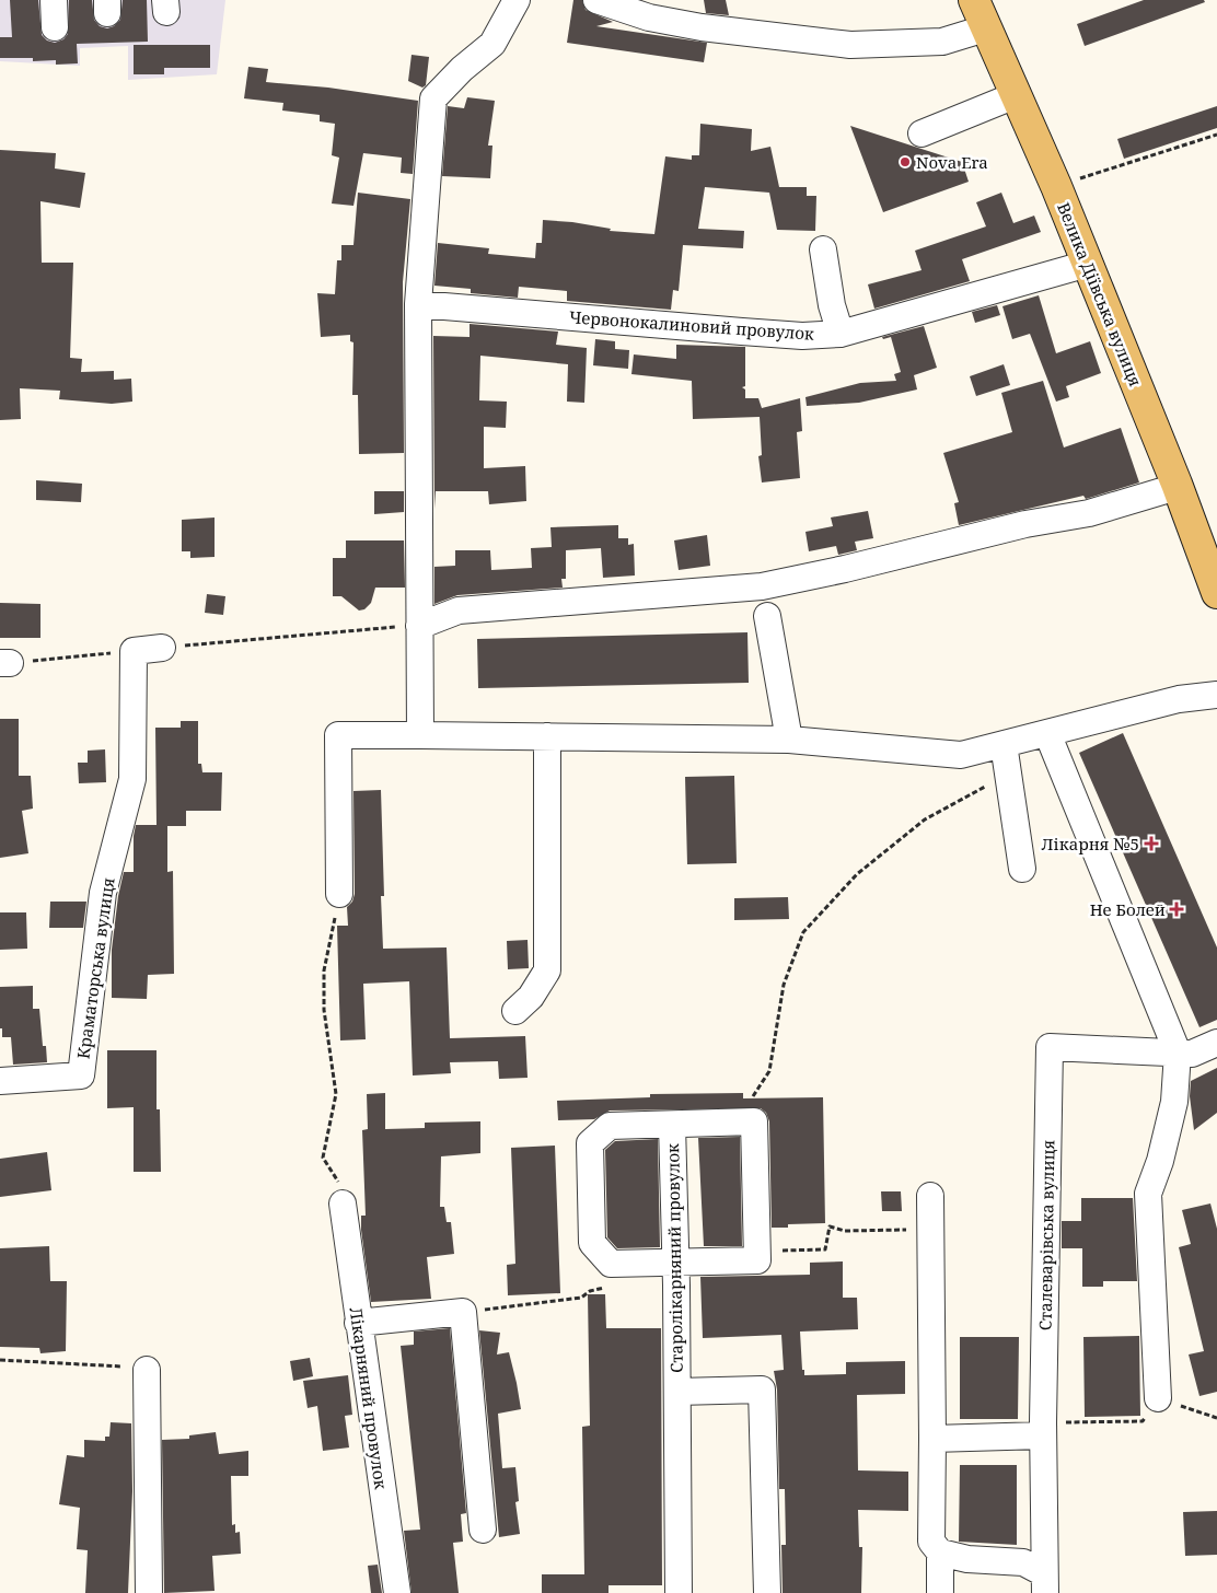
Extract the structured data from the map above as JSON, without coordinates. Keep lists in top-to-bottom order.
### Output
{
  "streets": {
    "main road": ["Велика Діївська вулиця"],
    "street": [
      "Червонокалиновий провулок",
      "Краматорська вулиця",
      "Сталеварівська вулиця",
      "Старолікарняний провулок",
      "Лікарняний провулок"
    ]
  },
  "crossings": [
    ["Велика Діївська вулиця", "Червонокалиновий провулок"]
  ],
  "places": {
    "other": ["Nova Era"],
    "health": ["Лікарня №5", "Не Болей"]
  }
}
